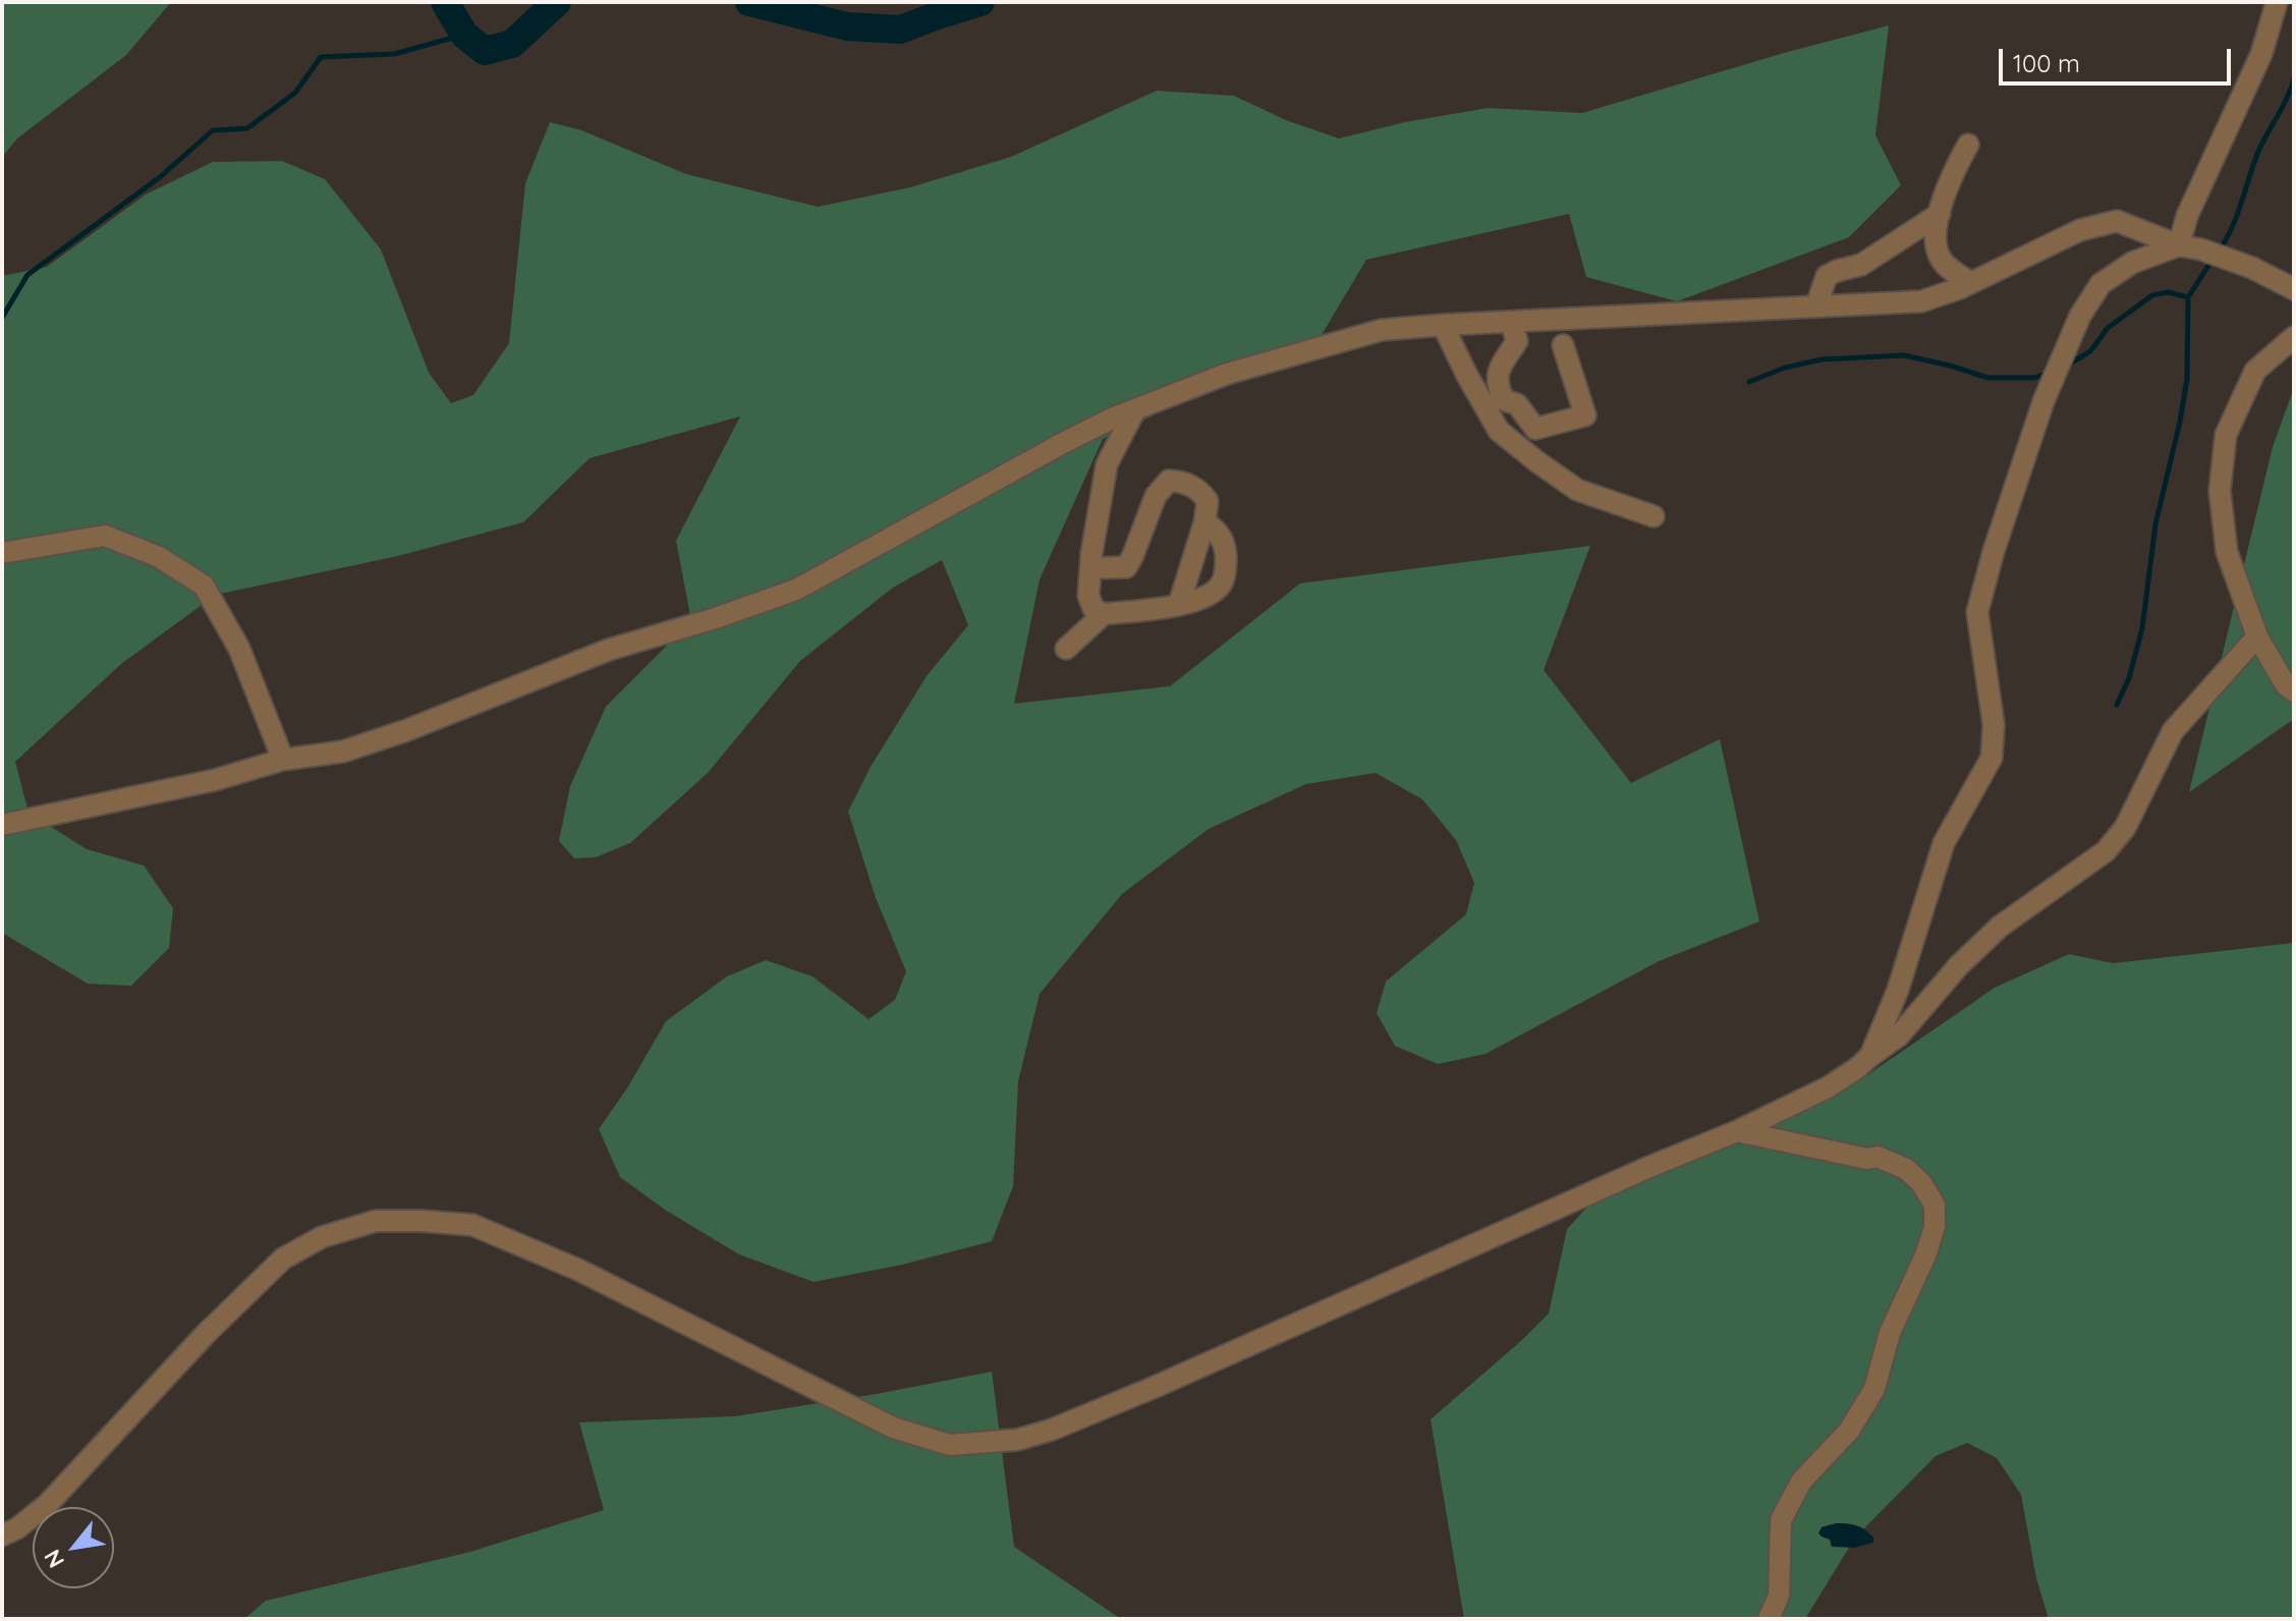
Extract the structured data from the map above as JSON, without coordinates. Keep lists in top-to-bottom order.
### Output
{
  "scale_bar": "100 m",
  "north": "bottom left"
}
